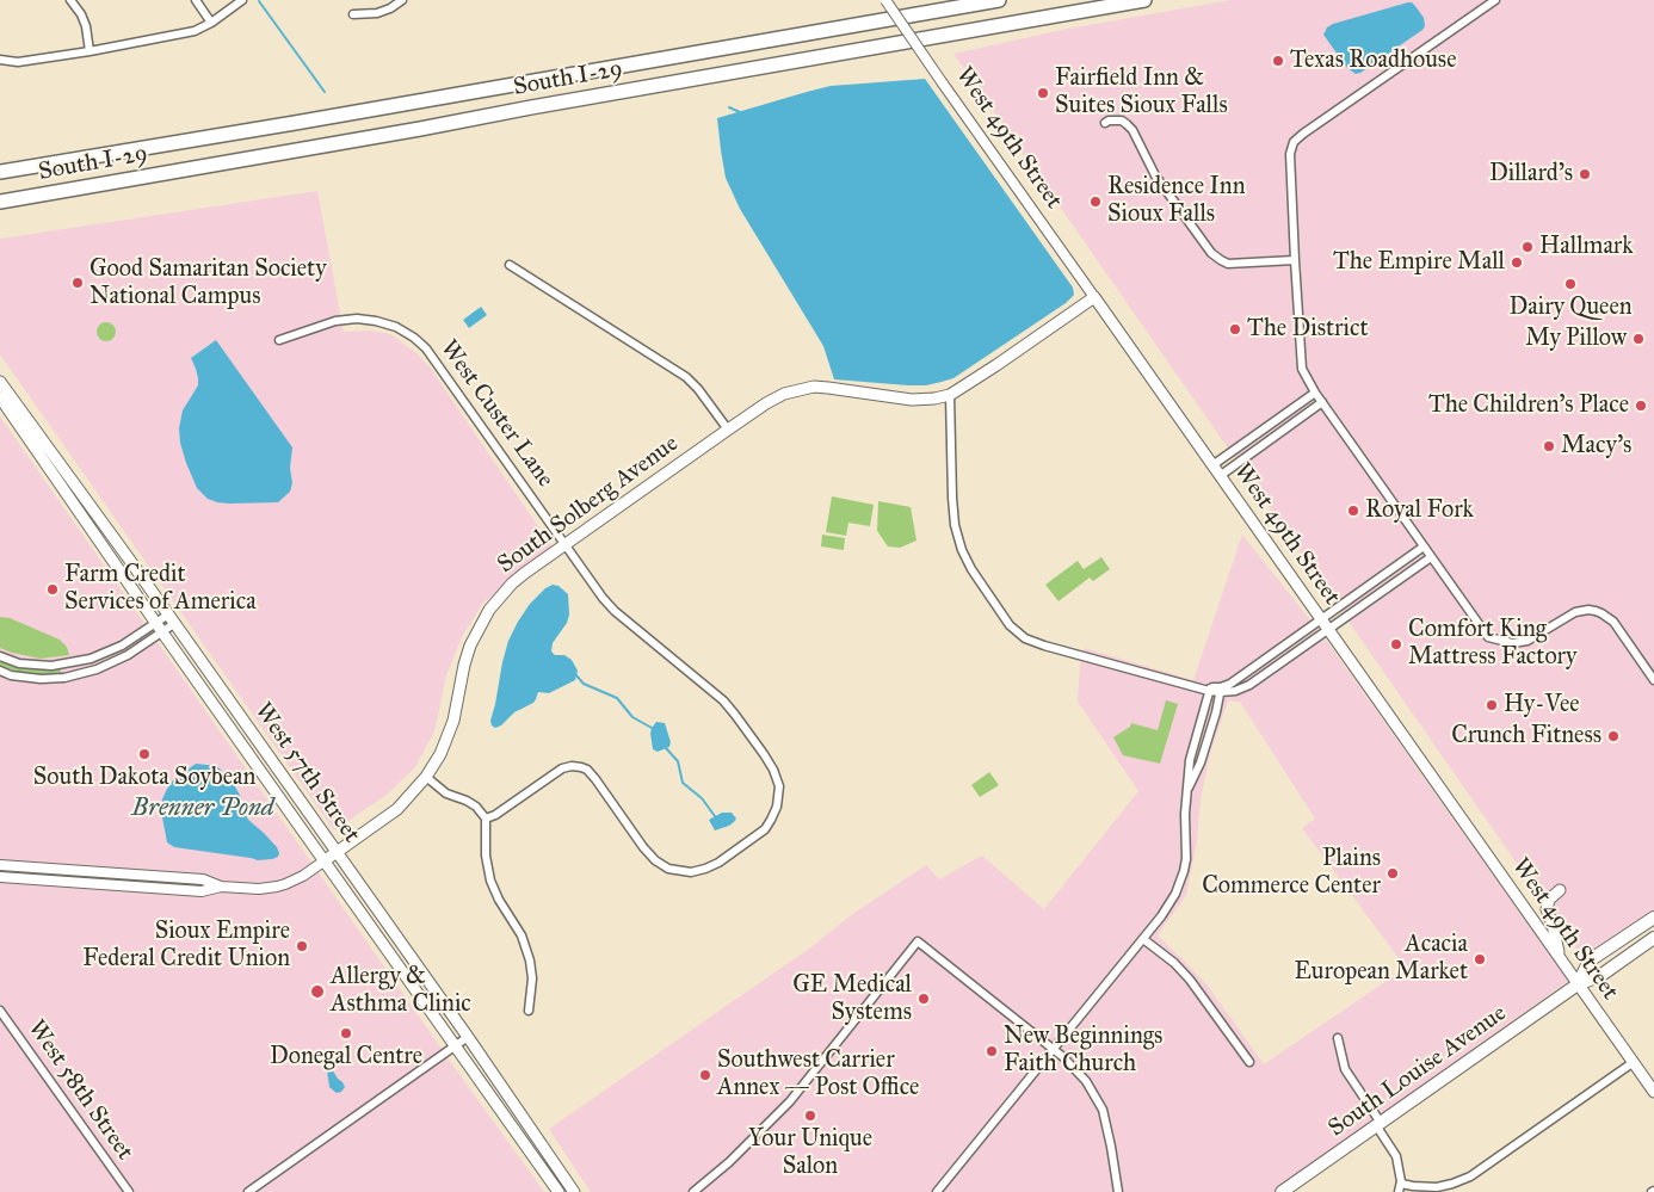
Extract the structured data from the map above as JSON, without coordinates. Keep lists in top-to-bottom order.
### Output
{
  "streets": {
    "highway": ["South I-29"],
    "main road": [
      "West 49th Street",
      "South Solberg Avenue",
      "West 57th Street",
      "South Louise Avenue"
    ],
    "street": ["West Custer Lane", "West 58th Street"]
  },
  "crossings": [
    ["West 49th Street", "South Solberg Avenue"],
    ["West 49th Street", "South Louise Avenue"],
    ["West Custer Lane", "South Solberg Avenue"],
    ["South Solberg Avenue", "West 57th Street"]
  ],
  "water": ["Brenner Pond"],
  "places": [
    "Texas Roadhouse",
    "Fairfield Inn & Suites Sioux Falls",
    "Dillard's",
    "Residence Inn Sioux Falls",
    "Hallmark",
    "The Empire Mall",
    "Good Samaritan Society National Campus",
    "Dairy Queen",
    "The District",
    "My Pillow",
    "The Children's Place",
    "Macy's",
    "Royal Fork",
    "Farm Credit Services of America",
    "Comfort King Mattress Factory",
    "Hy-Vee",
    "Crunch Fitness",
    "South Dakota Soybean",
    "Plains Commerce Center",
    "Sioux Empire Federal Credit Union",
    "Acacia European Market",
    "Allergy & Asthma Clinic",
    "GE Medical Systems",
    "Donegal Centre",
    "New Beginnings Faith Church",
    "Southwest Carrier Annex — Post Office",
    "Your Unique Salon"
  ]
}
